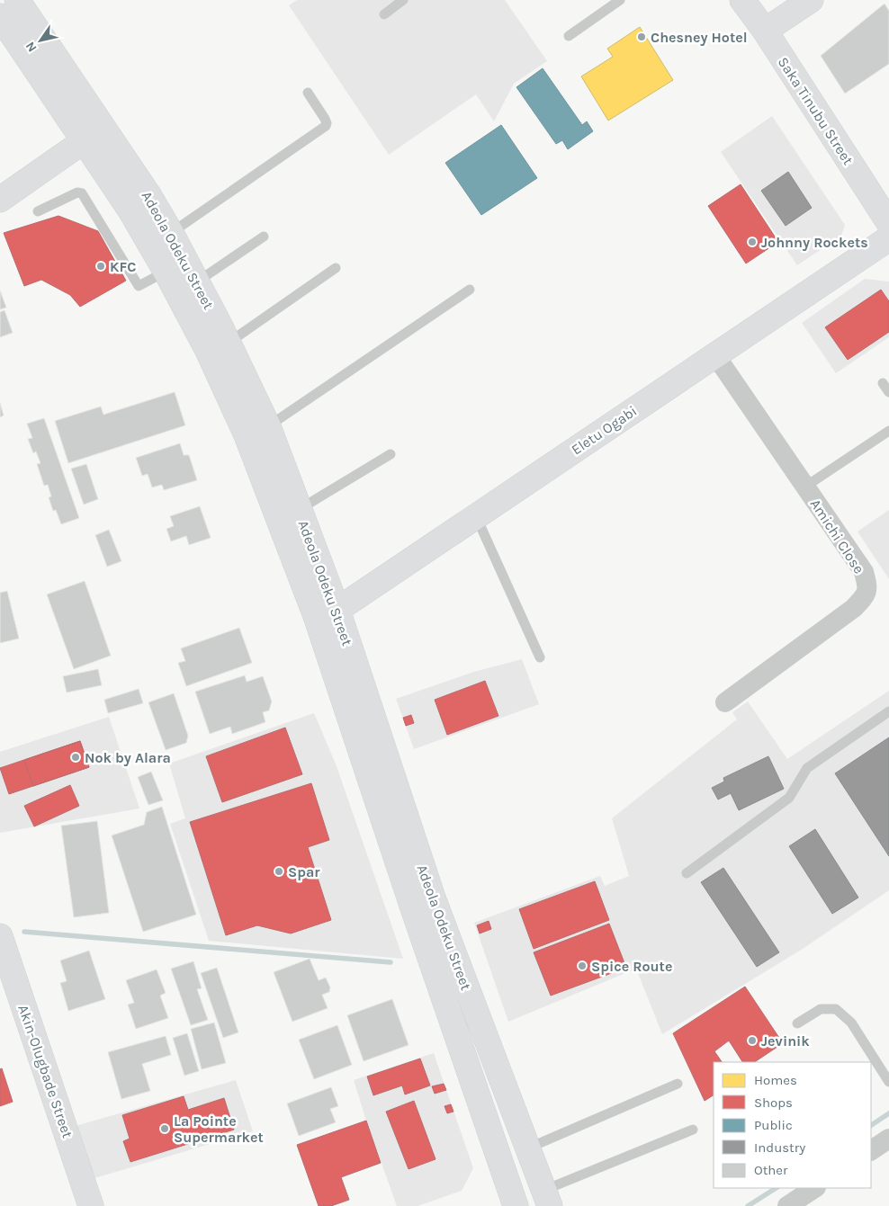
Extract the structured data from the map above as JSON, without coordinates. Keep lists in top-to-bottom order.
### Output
{
  "streets": {
    "main road": [
      "Saka Tinubu Street",
      "Adeola Odeku Street",
      "Eletu Ogabi",
      "Akin-Olugbade Street"
    ],
    "street": ["Amichi Close"]
  },
  "crossings": [
    ["Adeola Odeku Street", "Eletu Ogabi"],
    ["Eletu Ogabi", "Amichi Close"]
  ],
  "places": [
    "Chesney Hotel",
    "Johnny Rockets",
    "KFC",
    "Nok by Alara",
    "Spar",
    "Spice Route",
    "Jevinik",
    "La Pointe Supermarket"
  ],
  "legend": [
    "Homes",
    "Shops",
    "Public",
    "Industry",
    "Other"
  ],
  "north": "bottom left"
}
